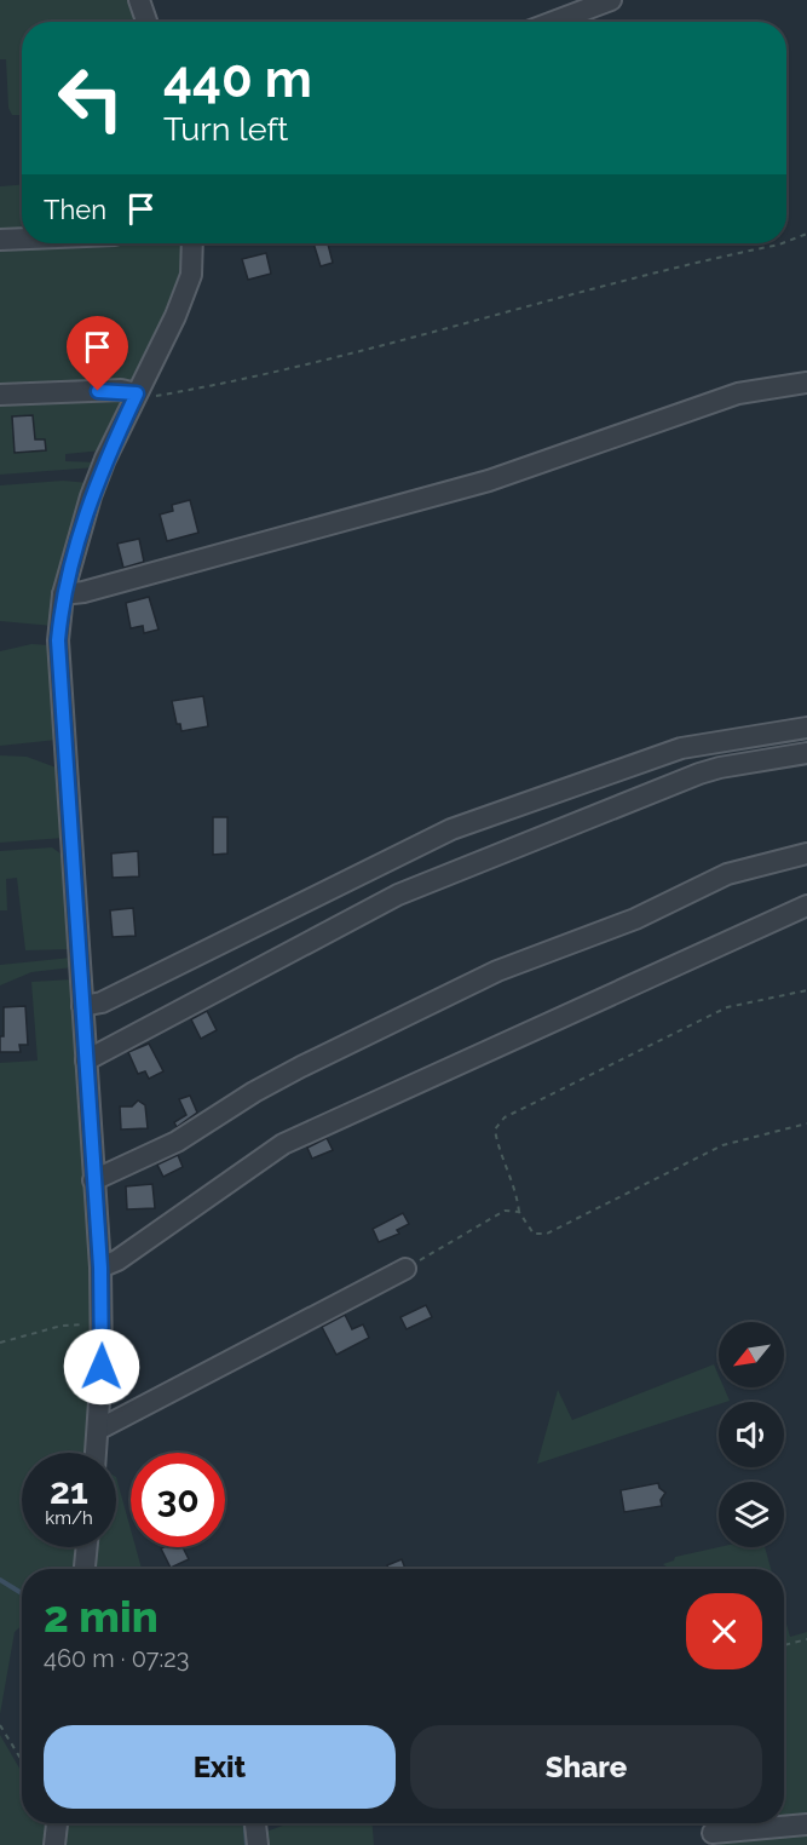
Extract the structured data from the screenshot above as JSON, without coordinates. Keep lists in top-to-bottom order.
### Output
{
  "north": "bottom left",
  "page": {
    "turn": ["440 m", "Turn left"],
    "then": "Then",
    "speed": "21 km/h",
    "limit": "30",
    "heading": ["2 min", "460 m · 07:23"],
    "buttons": ["Exit", "Share"]
  }
}
